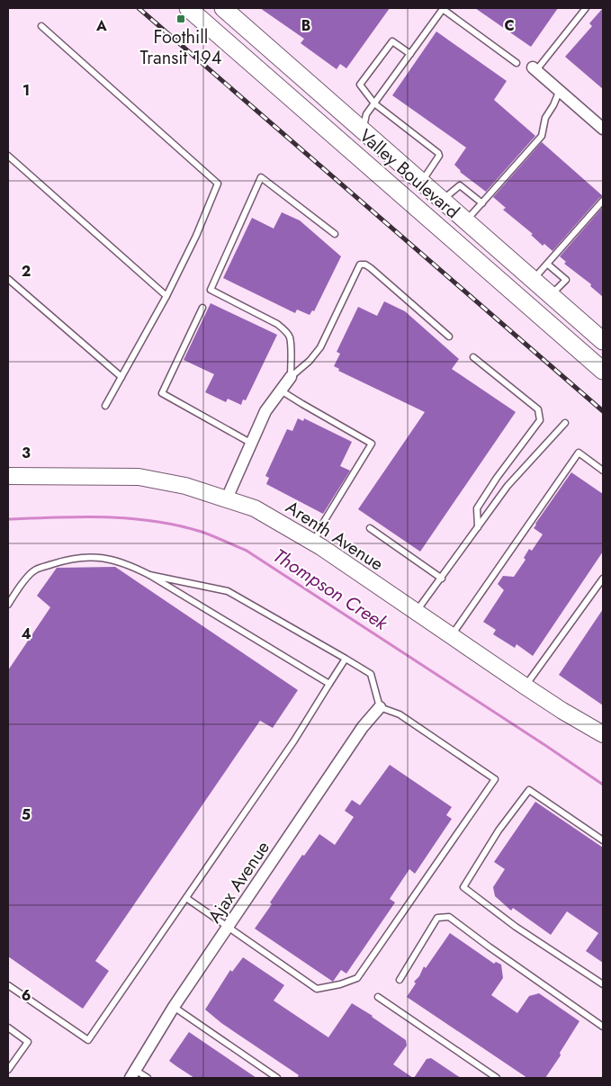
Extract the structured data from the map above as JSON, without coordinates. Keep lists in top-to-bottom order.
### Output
{
  "streets": {
    "main road": ["Valley Boulevard"],
    "street": ["Arenth Avenue", "Ajax Avenue"]
  },
  "water": ["Thompson Creek"],
  "places": {
    "transit": ["Foothill Transit 194"]
  },
  "grid": {
    "columns": ["A", "B", "C"],
    "rows": [
      "1",
      "2",
      "3",
      "4",
      "5",
      "6"
    ]
  }
}
